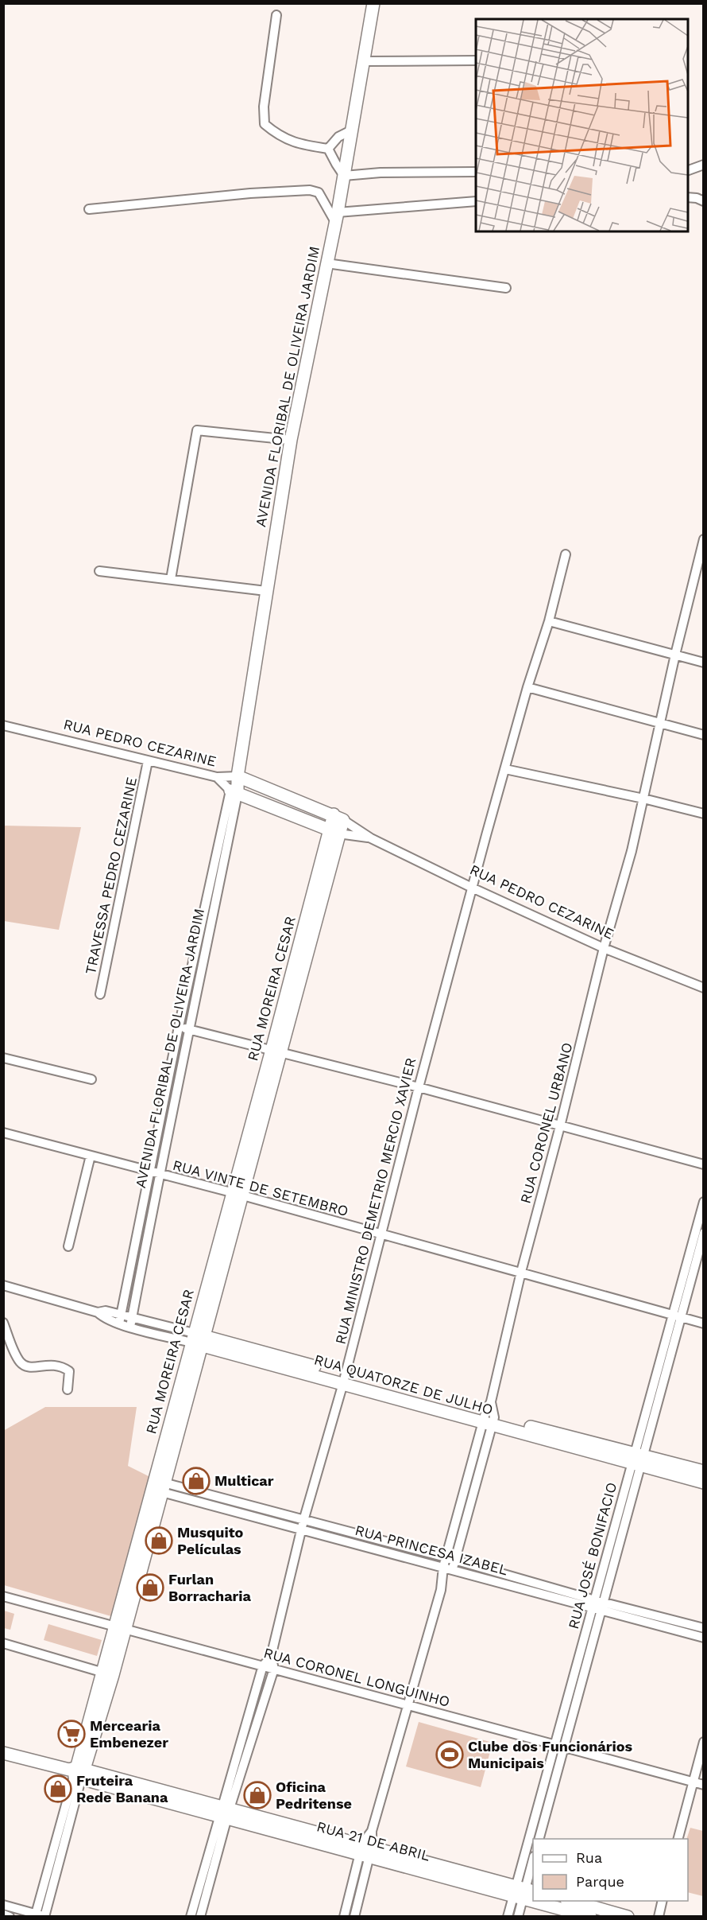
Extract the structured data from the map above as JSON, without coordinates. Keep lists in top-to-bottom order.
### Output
{
  "streets": {
    "street": [
      "AVENIDA FLORIBAL DE OLIVEIRA JARDIM",
      "RUA PEDRO CEZARINE",
      "TRAVESSA PEDRO CEZARINE",
      "RUA MOREIRA CESAR",
      "RUA CORONEL URBANO",
      "RUA VINTE DE SETEMBRO",
      "RUA MINISTRO DEMETRIO MERCIO XAVIER",
      "RUA QUATORZE DE JULHO",
      "RUA PRINCESA IZABEL",
      "RUA JOSÉ BONIFACIO",
      "RUA CORONEL LONGUINHO",
      "RUA 21 DE ABRIL"
    ]
  },
  "crossings": [
    ["AVENIDA FLORIBAL DE OLIVEIRA JARDIM", "RUA PEDRO CEZARINE"],
    ["AVENIDA FLORIBAL DE OLIVEIRA JARDIM", "RUA VINTE DE SETEMBRO"],
    ["AVENIDA FLORIBAL DE OLIVEIRA JARDIM", "RUA QUATORZE DE JULHO"],
    ["RUA PEDRO CEZARINE", "TRAVESSA PEDRO CEZARINE"],
    ["RUA PEDRO CEZARINE", "RUA MOREIRA CESAR"],
    ["RUA PEDRO CEZARINE", "RUA CORONEL URBANO"],
    ["RUA PEDRO CEZARINE", "RUA MINISTRO DEMETRIO MERCIO XAVIER"],
    ["RUA MOREIRA CESAR", "RUA VINTE DE SETEMBRO"],
    ["RUA MOREIRA CESAR", "RUA QUATORZE DE JULHO"],
    ["RUA MOREIRA CESAR", "RUA PRINCESA IZABEL"],
    ["RUA MOREIRA CESAR", "RUA CORONEL LONGUINHO"],
    ["RUA MOREIRA CESAR", "RUA 21 DE ABRIL"],
    ["RUA CORONEL URBANO", "RUA VINTE DE SETEMBRO"],
    ["RUA CORONEL URBANO", "RUA QUATORZE DE JULHO"],
    ["RUA CORONEL URBANO", "RUA PRINCESA IZABEL"],
    ["RUA CORONEL URBANO", "RUA CORONEL LONGUINHO"],
    ["RUA CORONEL URBANO", "RUA 21 DE ABRIL"],
    ["RUA VINTE DE SETEMBRO", "RUA MINISTRO DEMETRIO MERCIO XAVIER"],
    ["RUA VINTE DE SETEMBRO", "RUA JOSÉ BONIFACIO"],
    ["RUA MINISTRO DEMETRIO MERCIO XAVIER", "RUA QUATORZE DE JULHO"],
    ["RUA MINISTRO DEMETRIO MERCIO XAVIER", "RUA PRINCESA IZABEL"],
    ["RUA MINISTRO DEMETRIO MERCIO XAVIER", "RUA CORONEL LONGUINHO"],
    ["RUA MINISTRO DEMETRIO MERCIO XAVIER", "RUA 21 DE ABRIL"],
    ["RUA QUATORZE DE JULHO", "RUA JOSÉ BONIFACIO"],
    ["RUA PRINCESA IZABEL", "RUA JOSÉ BONIFACIO"],
    ["RUA JOSÉ BONIFACIO", "RUA CORONEL LONGUINHO"],
    ["RUA JOSÉ BONIFACIO", "RUA 21 DE ABRIL"]
  ],
  "places": {
    "shop": [
      "Multicar",
      "Musquito Películas",
      "Furlan Borracharia",
      "Fruteira Rede Banana",
      "Oficina Pedritense"
    ],
    "supermarket": ["Mercearia Embenezer"],
    "sports": ["Clube dos Funcionários Municipais"]
  },
  "legend": ["Rua", "Parque"]
}
